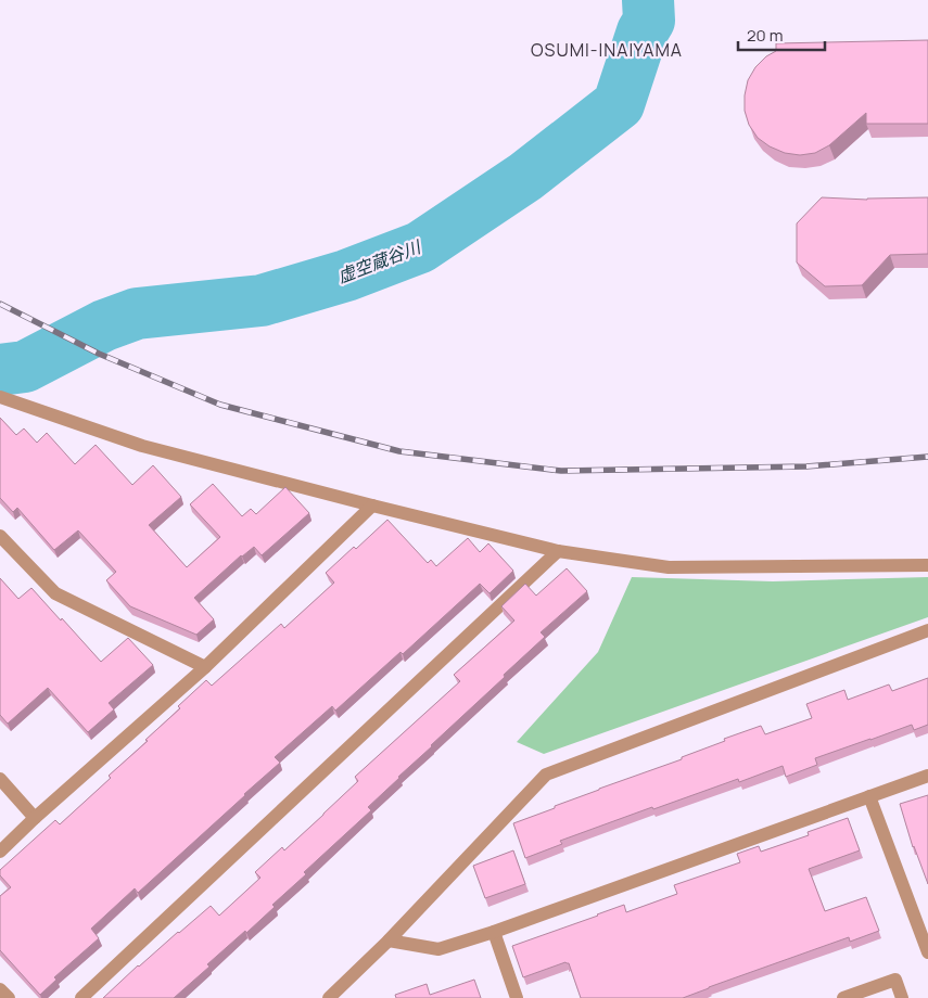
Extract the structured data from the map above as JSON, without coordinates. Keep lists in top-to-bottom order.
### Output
{
  "districts": ["OSUMI-INAIYAMA"],
  "water": ["虚空蔵谷川"],
  "scale_bar": "20 m"
}
